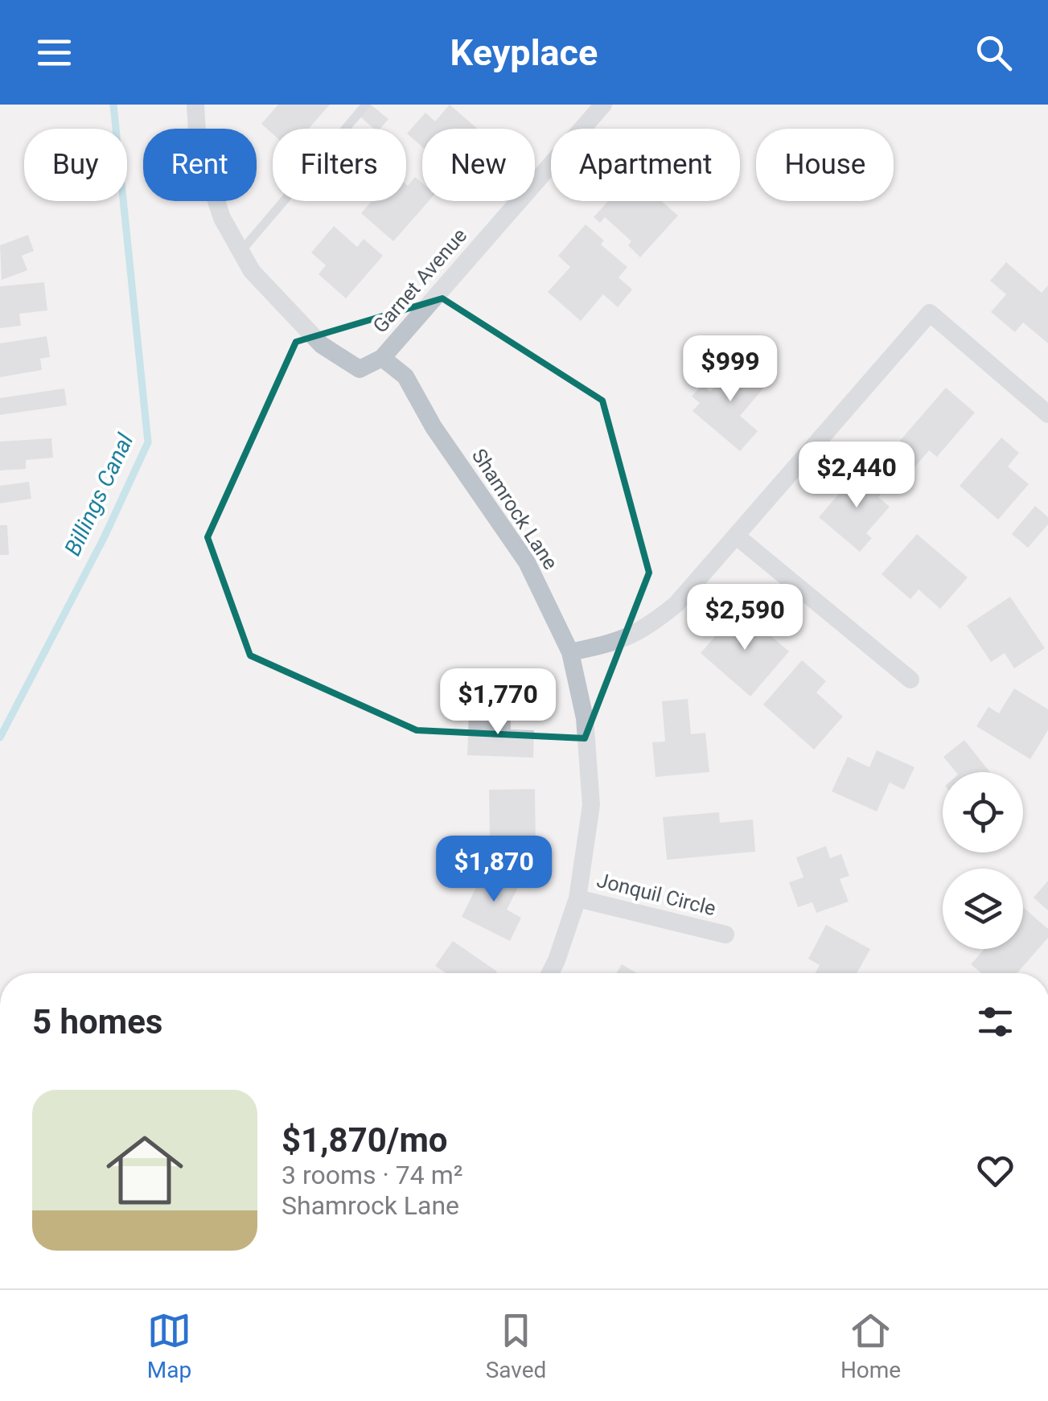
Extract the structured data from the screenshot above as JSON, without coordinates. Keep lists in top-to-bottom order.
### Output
{
  "streets": {
    "street": ["Garnet Avenue", "Shamrock Lane", "Jonquil Circle"]
  },
  "crossings": [
    ["Garnet Avenue", "Shamrock Lane"],
    ["Shamrock Lane", "Jonquil Circle"]
  ],
  "water": ["Billings Canal"],
  "page": {
    "header": "Keyplace",
    "chip": [
      "Buy",
      "Rent",
      "Filters",
      "New",
      "Apartment",
      "House"
    ],
    "price": [
      "$999",
      "$2,440",
      "$2,590",
      "$1,770",
      "$1,870"
    ],
    "heading": "5 homes",
    "list": [
      {
        "name": "$1,870/mo",
        "note": "3 rooms · 74 m² · Shamrock Lane"
      }
    ],
    "tabs": ["Map", "Saved", "Home"]
  }
}
